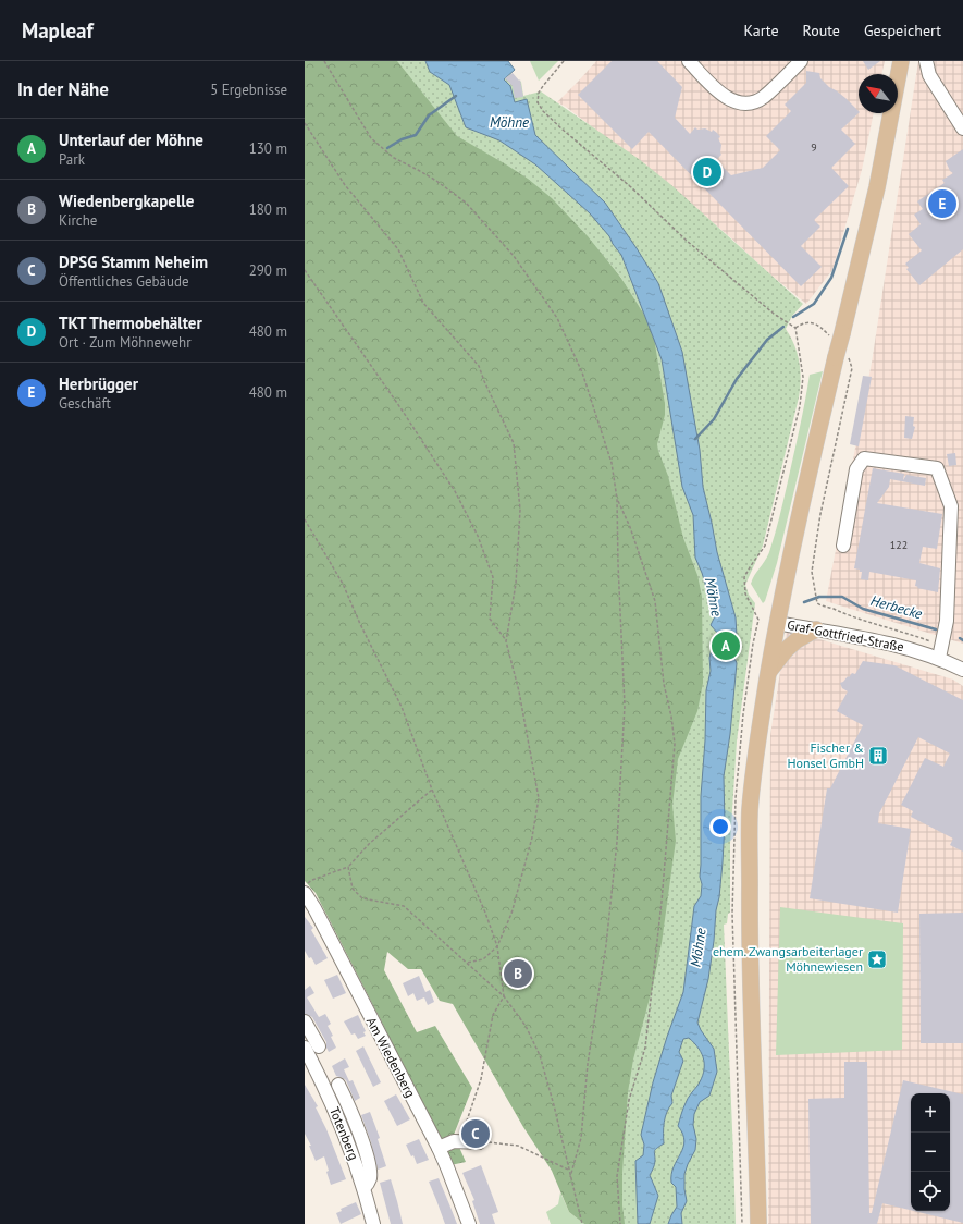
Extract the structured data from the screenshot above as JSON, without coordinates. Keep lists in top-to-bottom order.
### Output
{
  "streets": {
    "street": ["Graf-Gottfried-Straße", "Am Wiedenberg", "Totenberg"]
  },
  "water": ["Möhne", "Herbecke"],
  "places": {
    "building": ["Fischer & Honsel GmbH"],
    "place": ["ehem. Zwangsarbeiterlager Möhnewiesen"]
  },
  "house_numbers": ["9", "122"],
  "north": "top left",
  "page": {
    "header": "Mapleaf",
    "nav": ["Karte", "Route", "Gespeichert"],
    "heading": ["In der Nähe", "5 Ergebnisse"],
    "list": [
      {
        "mark": "A",
        "name": "Unterlauf der Möhne",
        "note": "Park",
        "value": "130 m"
      },
      {
        "mark": "B",
        "name": "Wiedenbergkapelle",
        "note": "Kirche",
        "value": "180 m"
      },
      {
        "mark": "C",
        "name": "DPSG Stamm Neheim",
        "note": "Öffentliches Gebäude",
        "value": "290 m"
      },
      {
        "mark": "D",
        "name": "TKT Thermobehälter",
        "note": "Ort · Zum Möhnewehr",
        "value": "480 m"
      },
      {
        "mark": "E",
        "name": "Herbrügger",
        "note": "Geschäft",
        "value": "480 m"
      }
    ],
    "pins": [
      "D",
      "E",
      "A",
      "B",
      "C"
    ],
    "map_buttons": ["+", "−"]
  }
}
